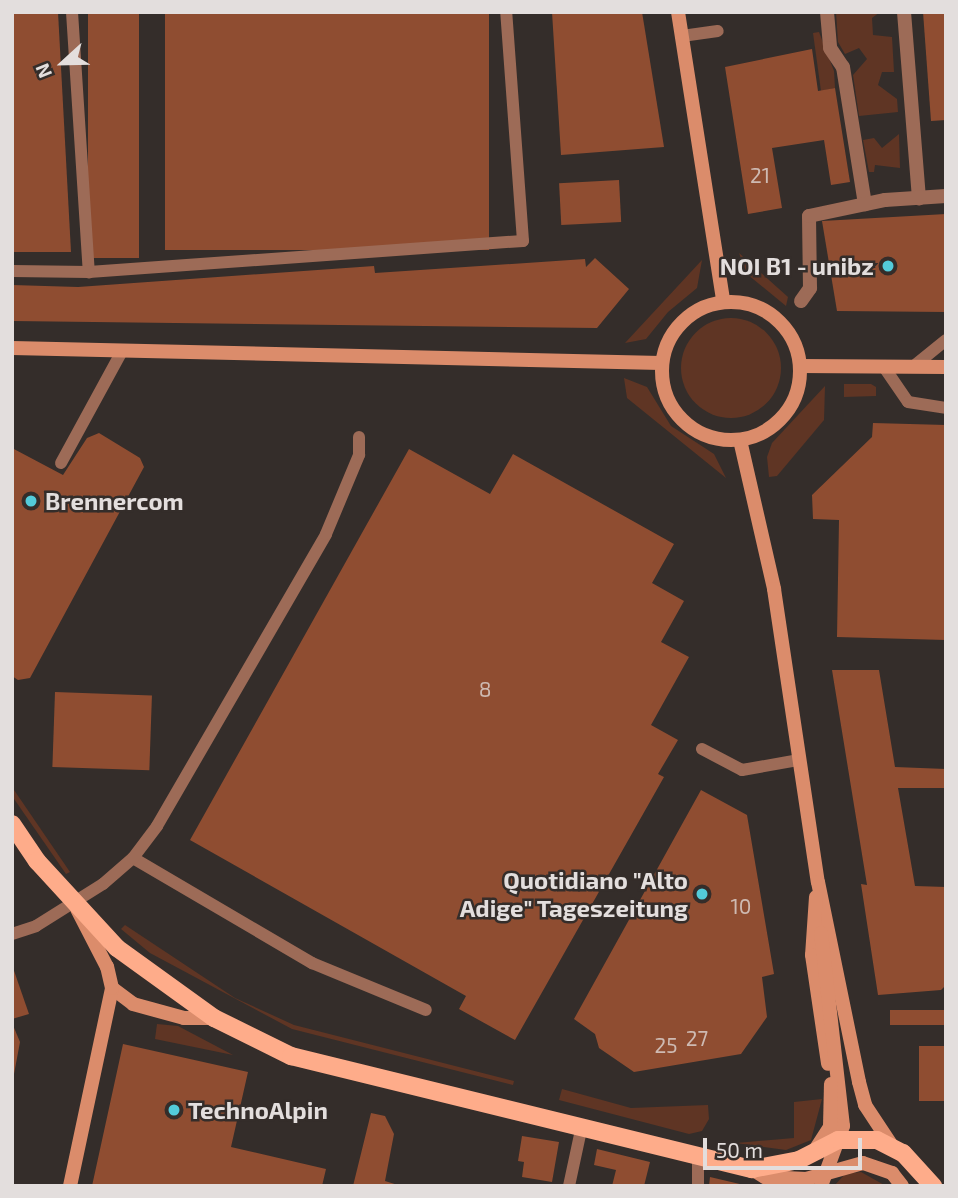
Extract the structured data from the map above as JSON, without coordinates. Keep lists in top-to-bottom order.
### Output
{
  "places": [
    "NOI B1 - unibz",
    "Brennercom",
    "Quotidiano \"Alto Adige\" Tageszeitung",
    "TechnoAlpin"
  ],
  "house_numbers": [
    "21",
    "8",
    "10",
    "27",
    "25"
  ],
  "scale_bar": "50 m",
  "north": "left"
}
